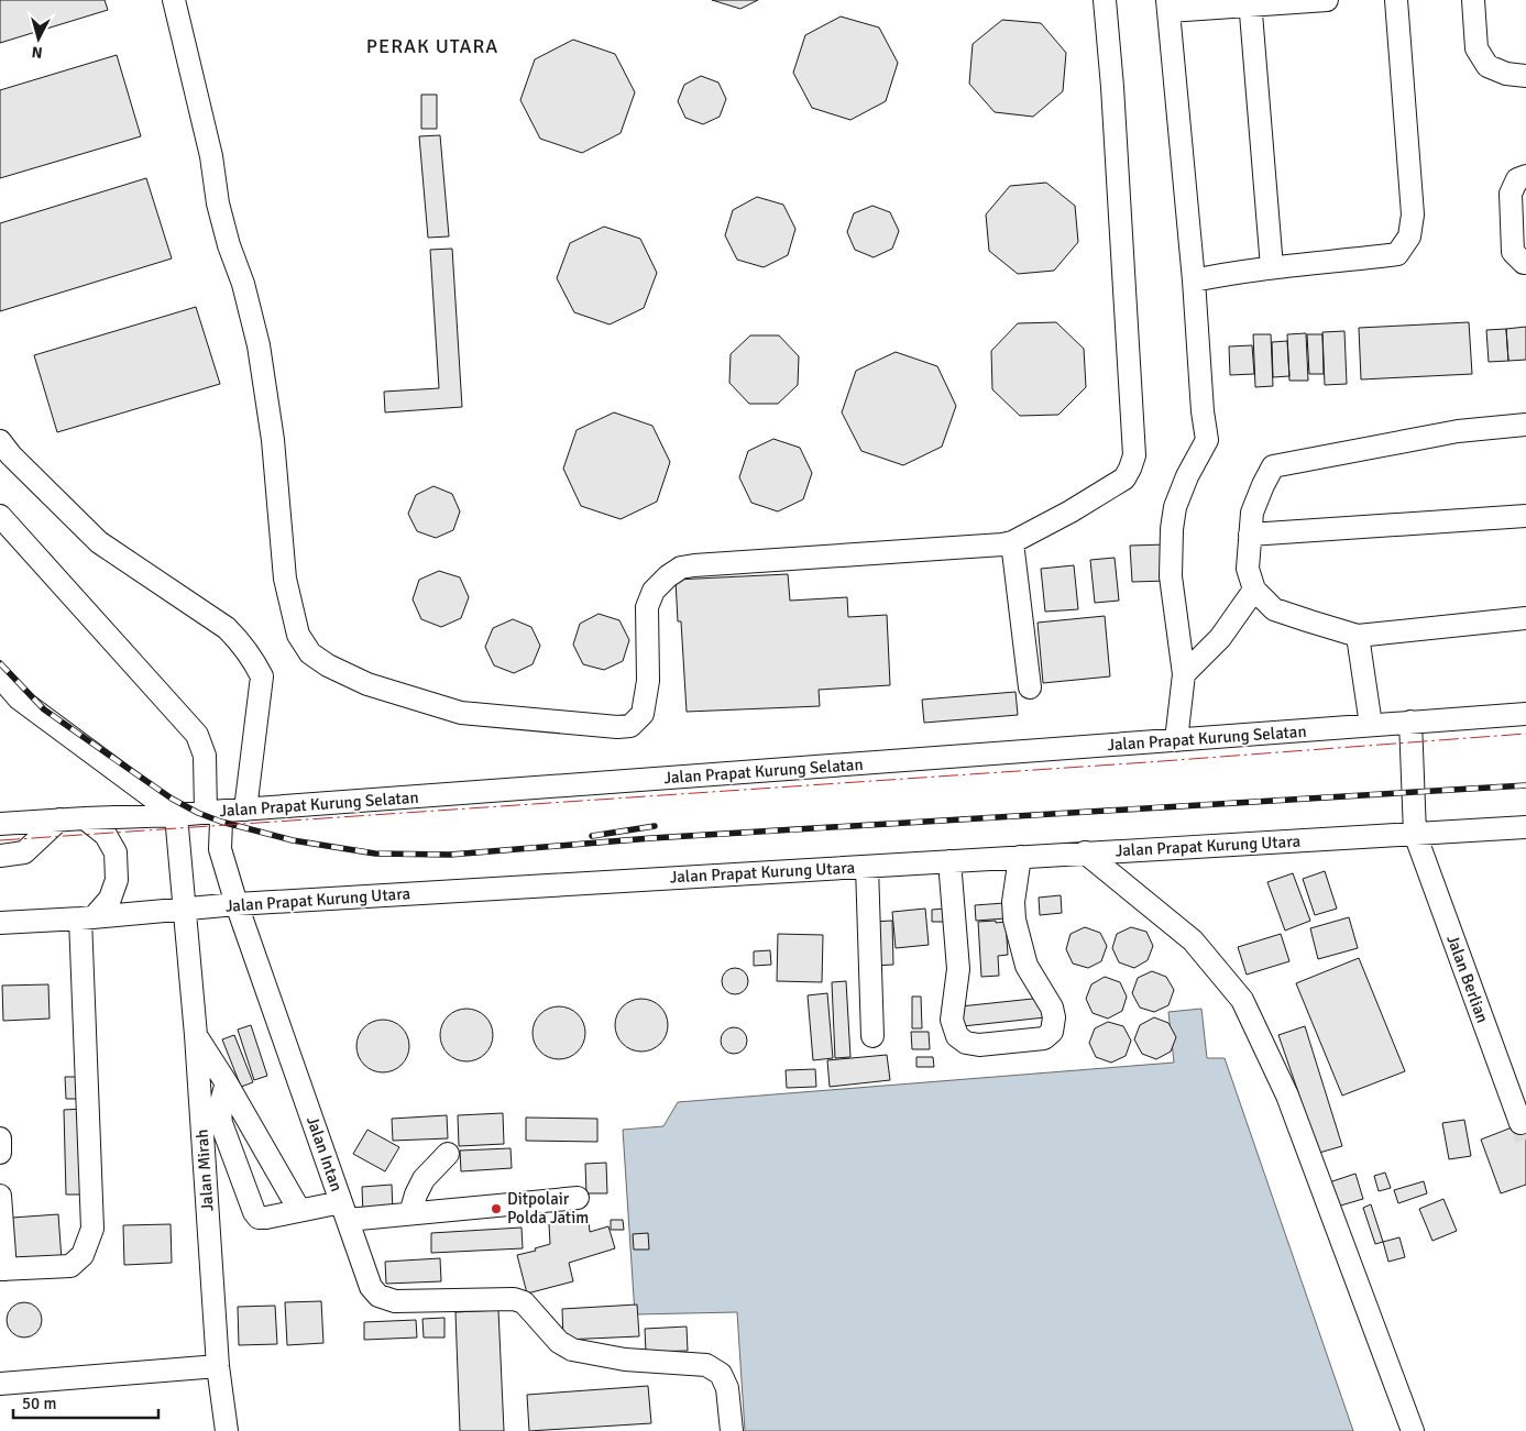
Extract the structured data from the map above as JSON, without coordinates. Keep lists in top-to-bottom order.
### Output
{
  "streets": {
    "street": [
      "Jalan Prapat Kurung Selatan",
      "Jalan Prapat Kurung Utara",
      "Jalan Berlian",
      "Jalan Intan",
      "Jalan Mirah"
    ]
  },
  "crossings": [
    ["Jalan Prapat Kurung Selatan", "Jalan Berlian"],
    ["Jalan Prapat Kurung Selatan", "Jalan Intan"],
    ["Jalan Prapat Kurung Selatan", "Jalan Mirah"],
    ["Jalan Prapat Kurung Utara", "Jalan Berlian"],
    ["Jalan Prapat Kurung Utara", "Jalan Intan"],
    ["Jalan Prapat Kurung Utara", "Jalan Mirah"]
  ],
  "districts": ["PERAK UTARA"],
  "places": ["Ditpolair Polda Jatim"],
  "scale_bar": "50 m",
  "north": "bottom"
}
